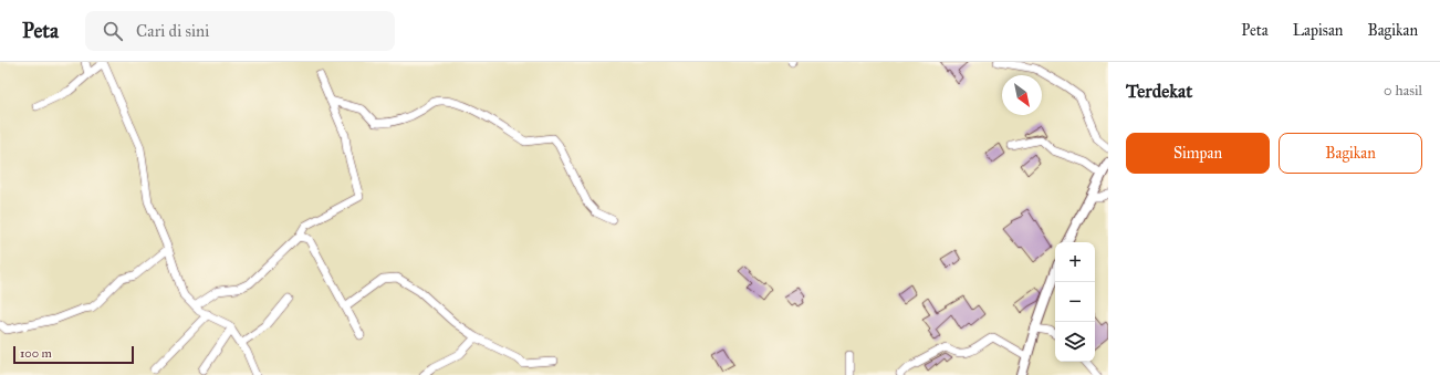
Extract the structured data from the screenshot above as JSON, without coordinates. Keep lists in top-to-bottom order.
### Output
{
  "scale_bar": "100 m",
  "north": "bottom right",
  "page": {
    "header": "Peta",
    "search": "Cari di sini",
    "nav": ["Peta", "Lapisan", "Bagikan"],
    "heading": ["Terdekat", "0 hasil"],
    "buttons": ["Simpan", "Bagikan"],
    "map_buttons": ["+", "−"],
    "scale": "100 m"
  }
}
